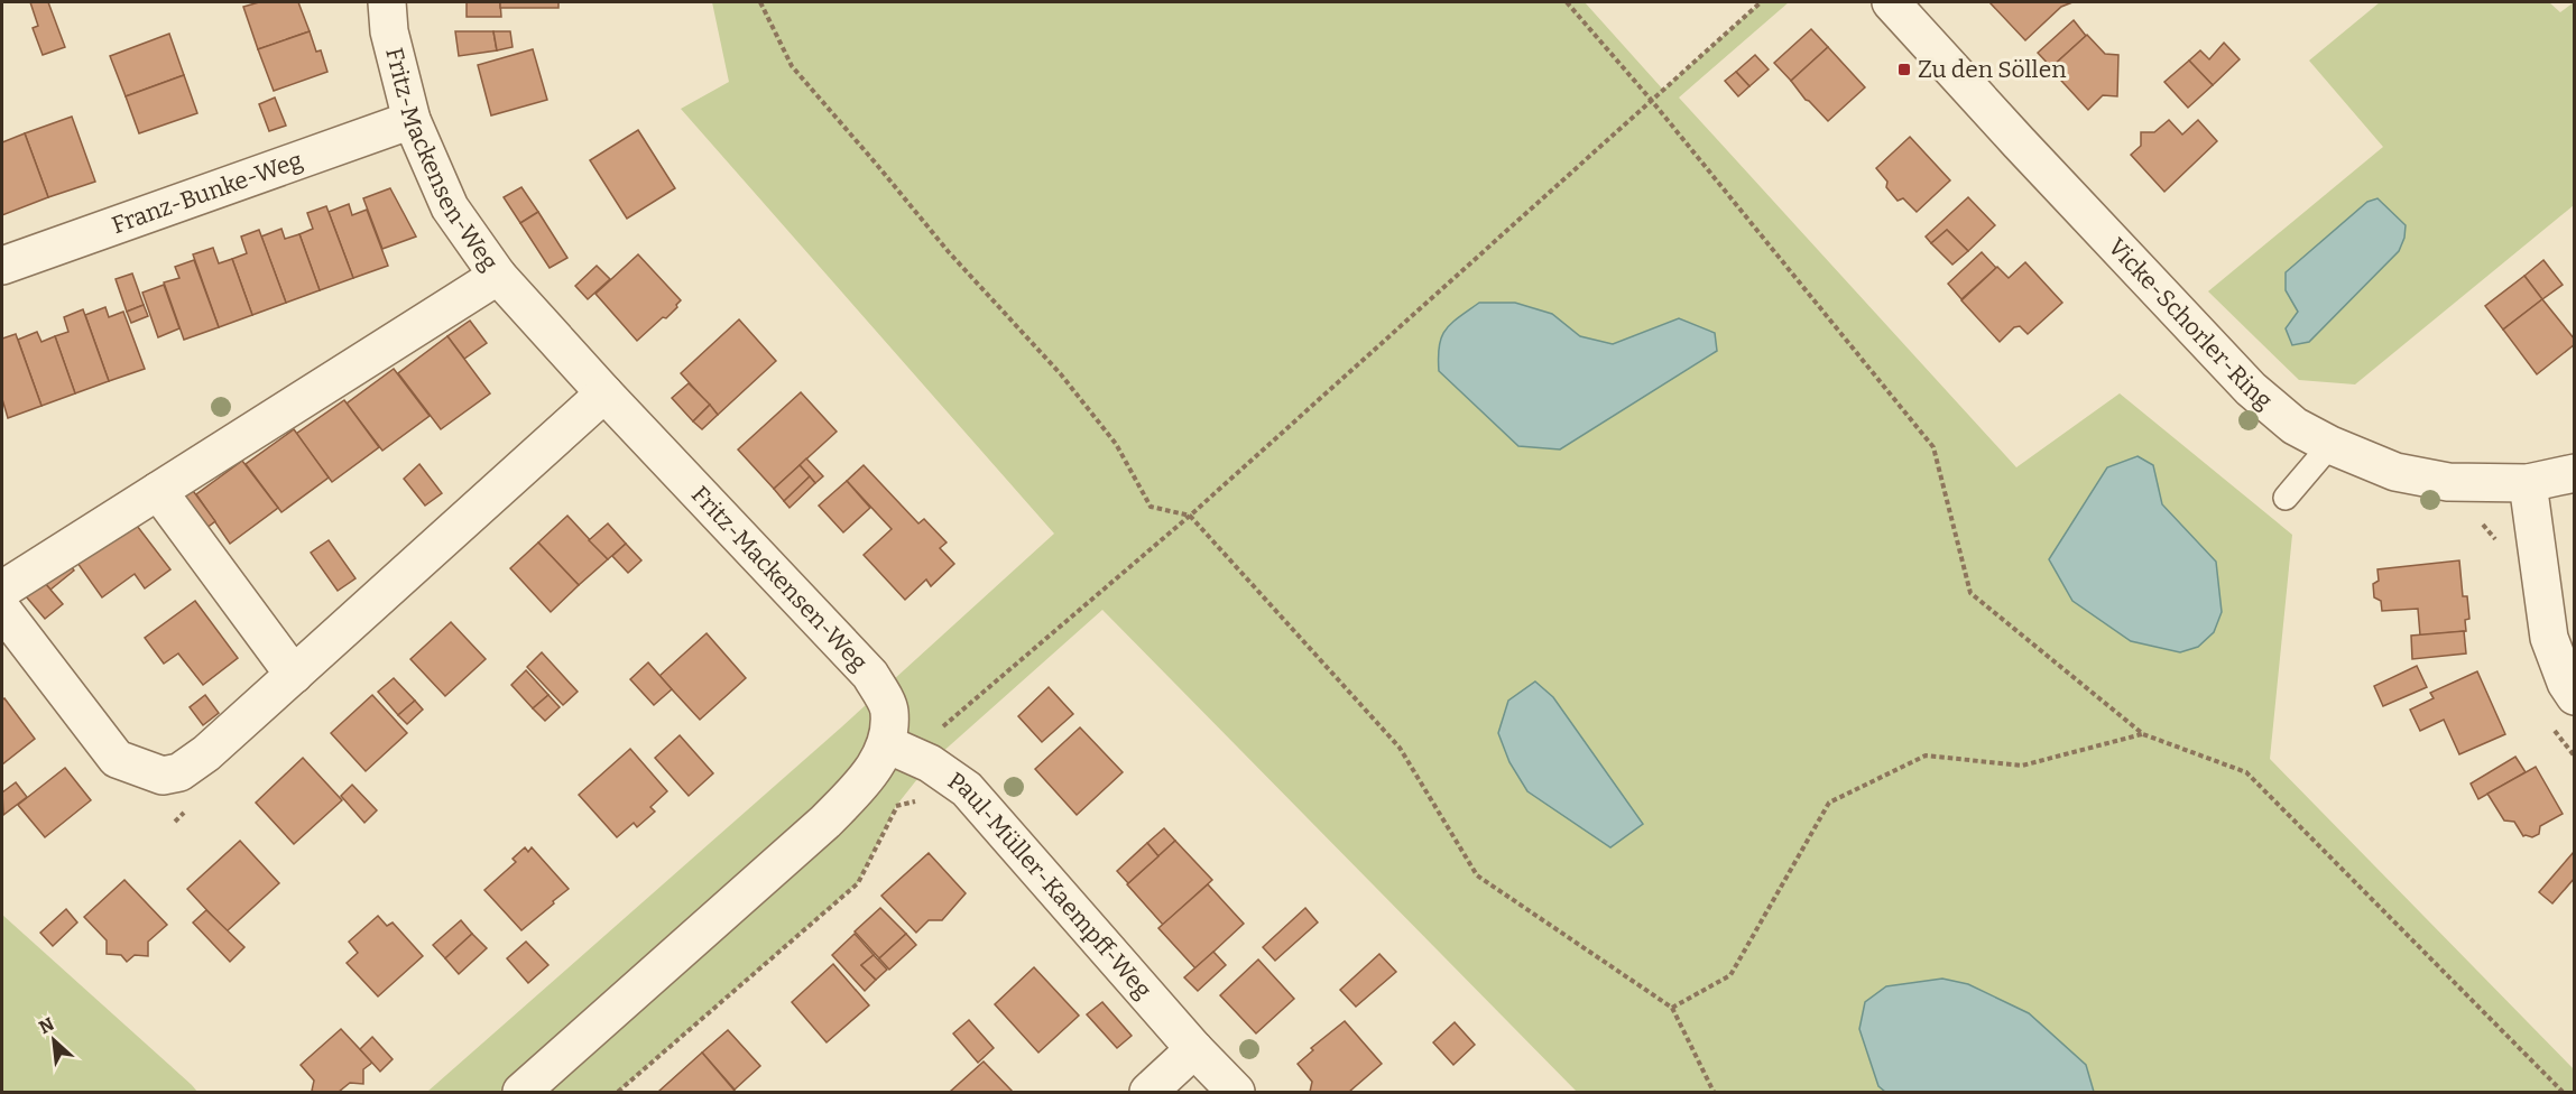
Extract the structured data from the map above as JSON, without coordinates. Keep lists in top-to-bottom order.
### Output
{
  "streets": {
    "street": [
      "Fritz-Mackensen-Weg",
      "Franz-Bunke-Weg",
      "Vicke-Schorler-Ring",
      "Paul-Müller-Kaempff-Weg"
    ]
  },
  "crossings": [
    ["Fritz-Mackensen-Weg", "Franz-Bunke-Weg"],
    ["Fritz-Mackensen-Weg", "Paul-Müller-Kaempff-Weg"]
  ],
  "places": {
    "transit": ["Zu den Söllen"]
  },
  "north": "top left"
}
